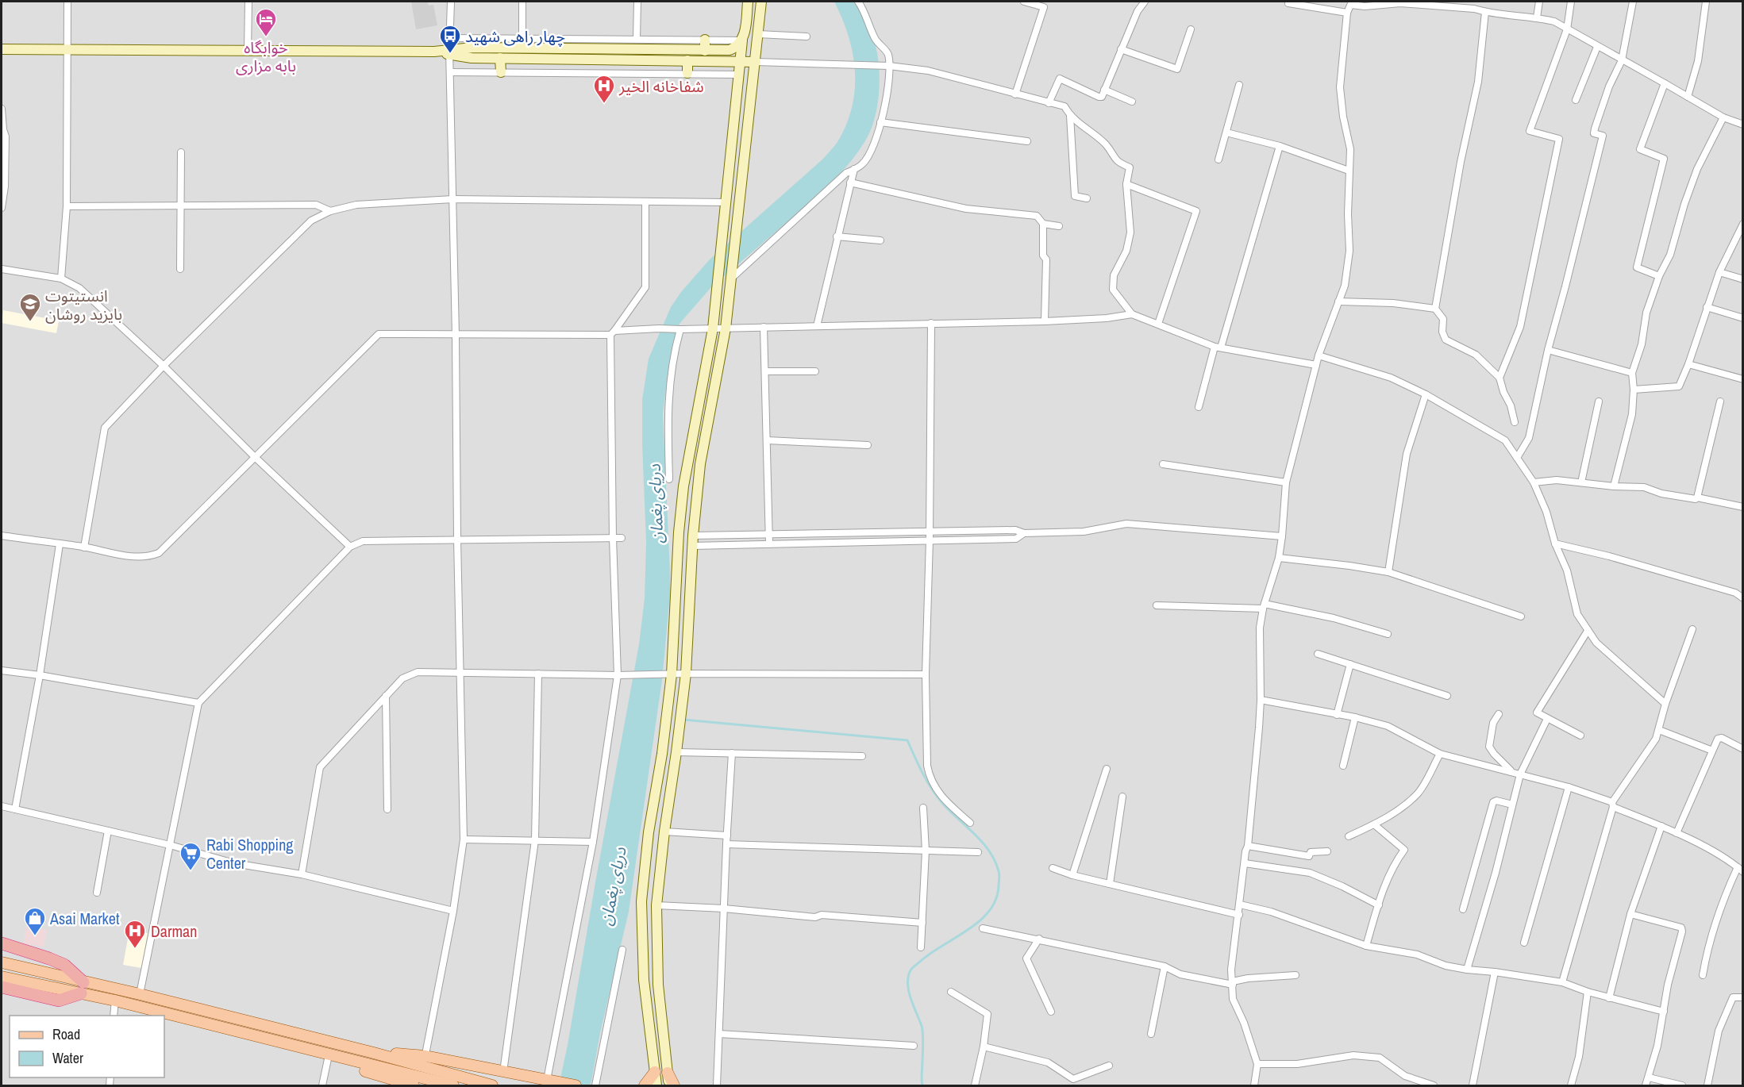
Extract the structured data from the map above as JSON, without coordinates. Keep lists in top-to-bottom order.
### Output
{
  "water": ["دریای پغمان"],
  "places": {
    "hotel": ["خوابگاه بابه مزاری"],
    "bus stop": ["چهار راهی شهید"],
    "hospital": ["شفاخانه الخیر", "Darman"],
    "school or university": ["انستیتوت بایزید روشان"],
    "supermarket": ["Rabi Shopping Center"],
    "shop": ["Asai Market"]
  },
  "legend": ["Road", "Water"]
}
